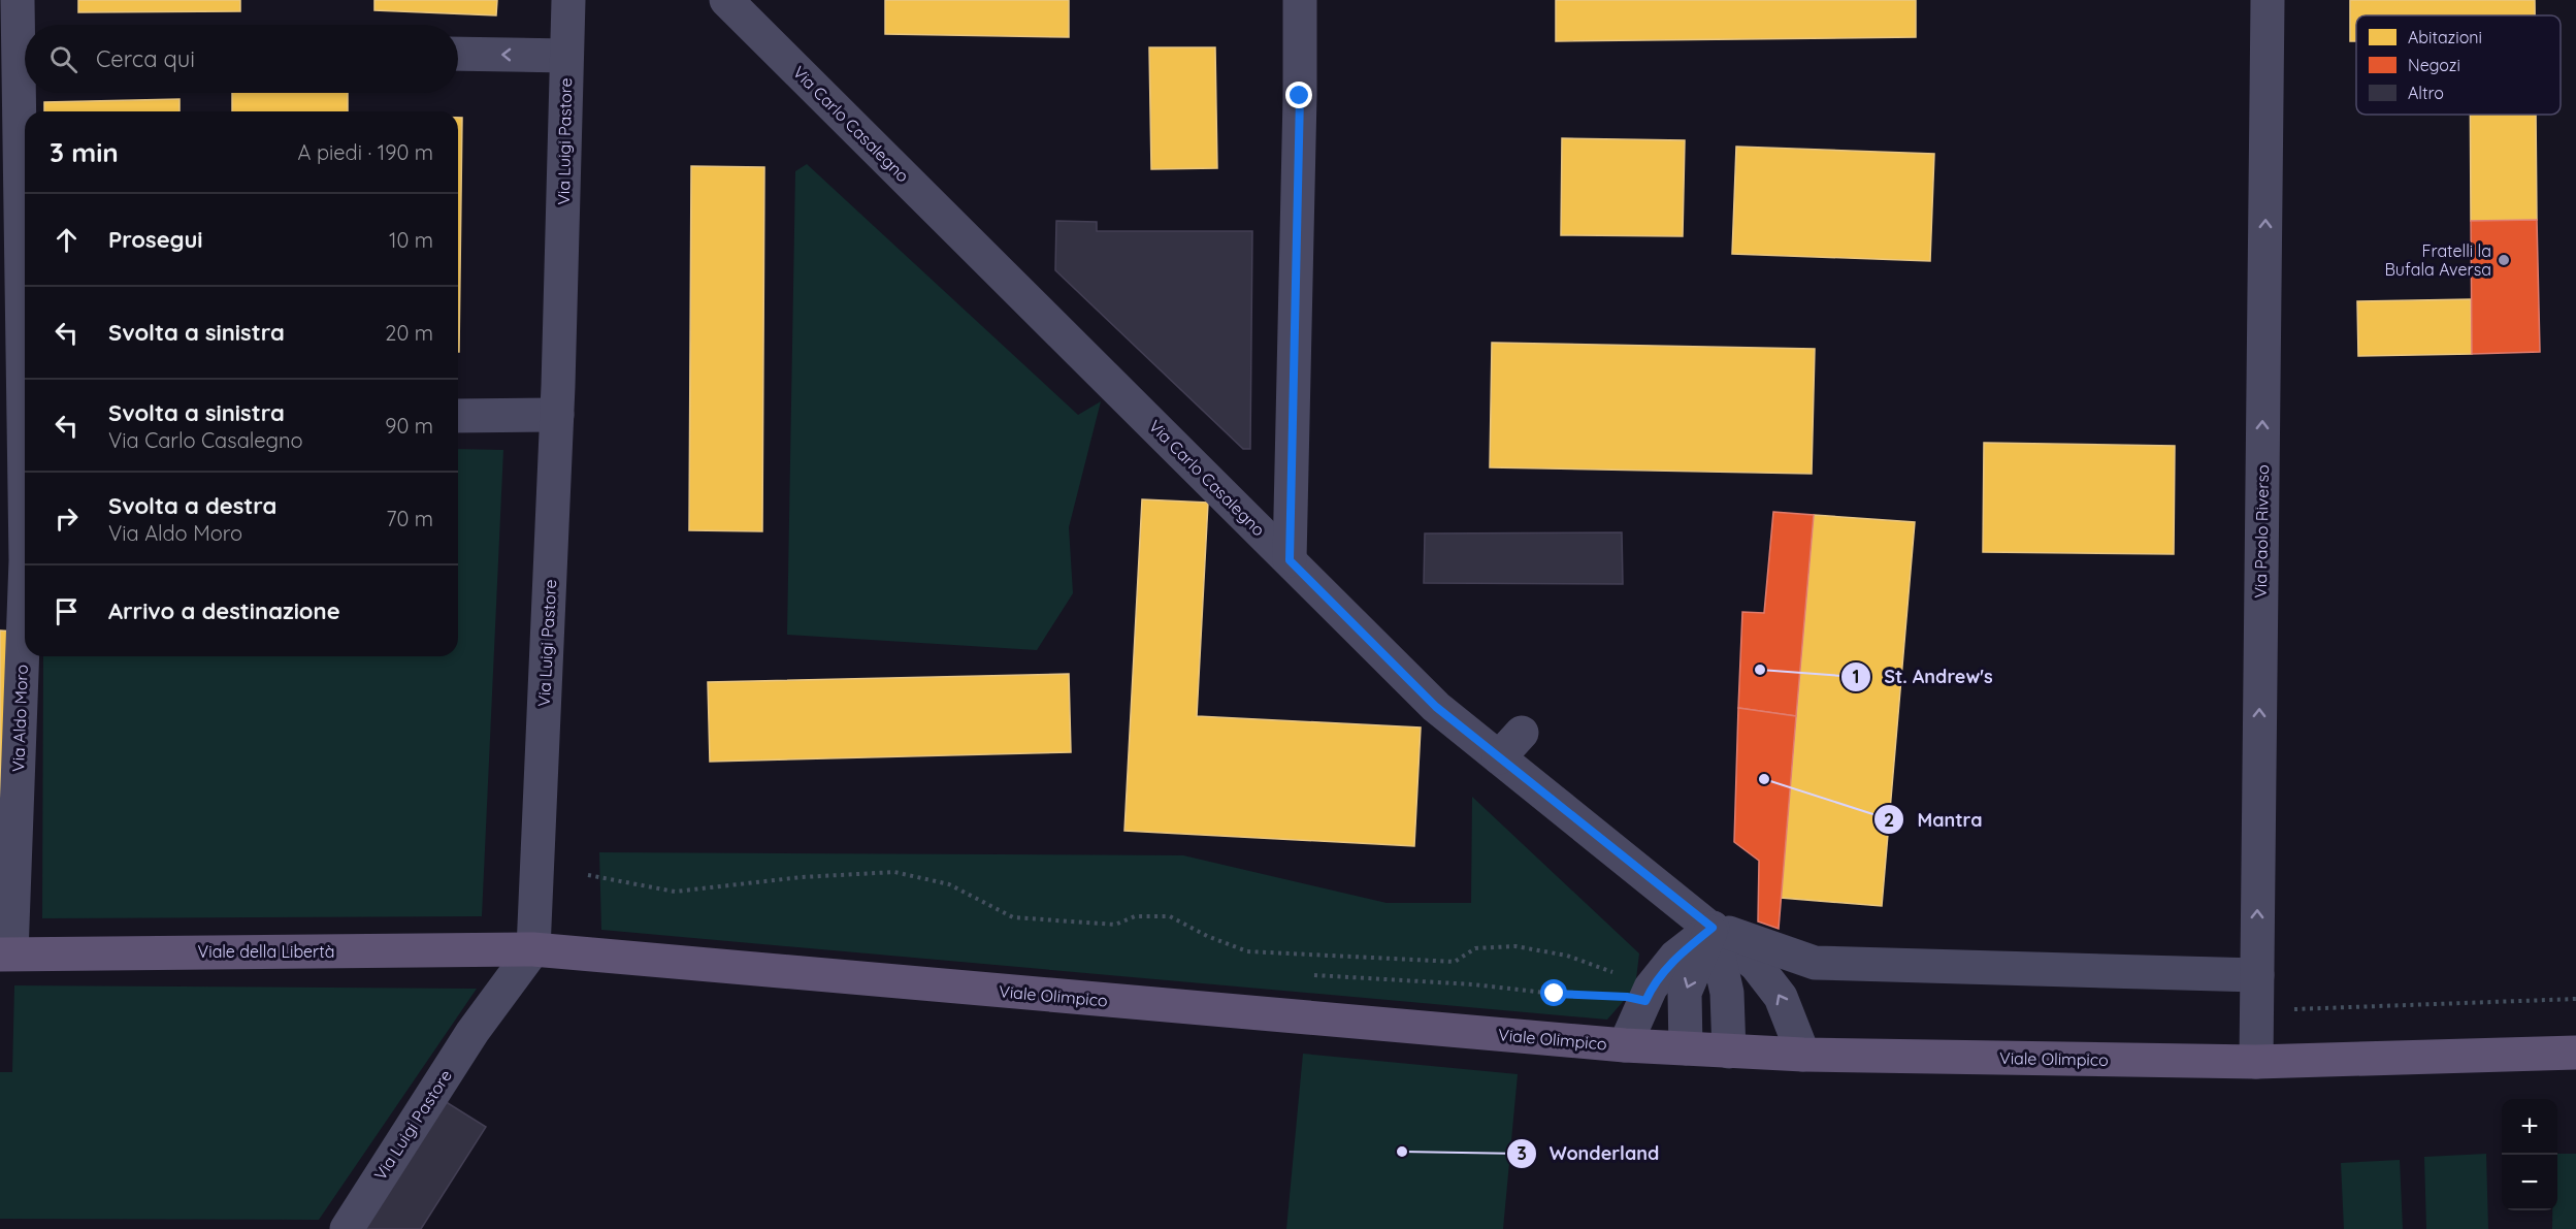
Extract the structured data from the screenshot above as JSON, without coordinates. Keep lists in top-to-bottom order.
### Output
{
  "streets": {
    "main road": ["Viale della Libertà", "Viale Olimpico"],
    "street": [
      "Via Carlo Casalegno",
      "Via Luigi Pastore",
      "Via Paolo Riverso",
      "Via Aldo Moro"
    ]
  },
  "crossings": [
    ["Via Carlo Casalegno", "Viale Olimpico"],
    ["Via Luigi Pastore", "Viale della Libertà"],
    ["Via Luigi Pastore", "Viale Olimpico"],
    ["Via Paolo Riverso", "Viale Olimpico"],
    ["Via Aldo Moro", "Viale della Libertà"],
    ["Viale della Libertà", "Viale Olimpico"]
  ],
  "one_way": ["Via Paolo Riverso"],
  "places": [
    "Fratelli la Bufala Aversa",
    "St. Andrew's",
    "Mantra",
    "Wonderland"
  ],
  "legend": ["Abitazioni", "Negozi", "Altro"],
  "page": {
    "search": "Cerca qui",
    "heading": ["3 min", "A piedi · 190 m"],
    "list": [
      ["Prosegui", "10 m"],
      ["Svolta a sinistra", "20 m"],
      ["Svolta a sinistra", "Via Carlo Casalegno", "90 m"],
      ["Svolta a destra", "Via Aldo Moro", "70 m"],
      "Arrivo a destinazione"
    ],
    "map_buttons": ["+", "−"]
  }
}
